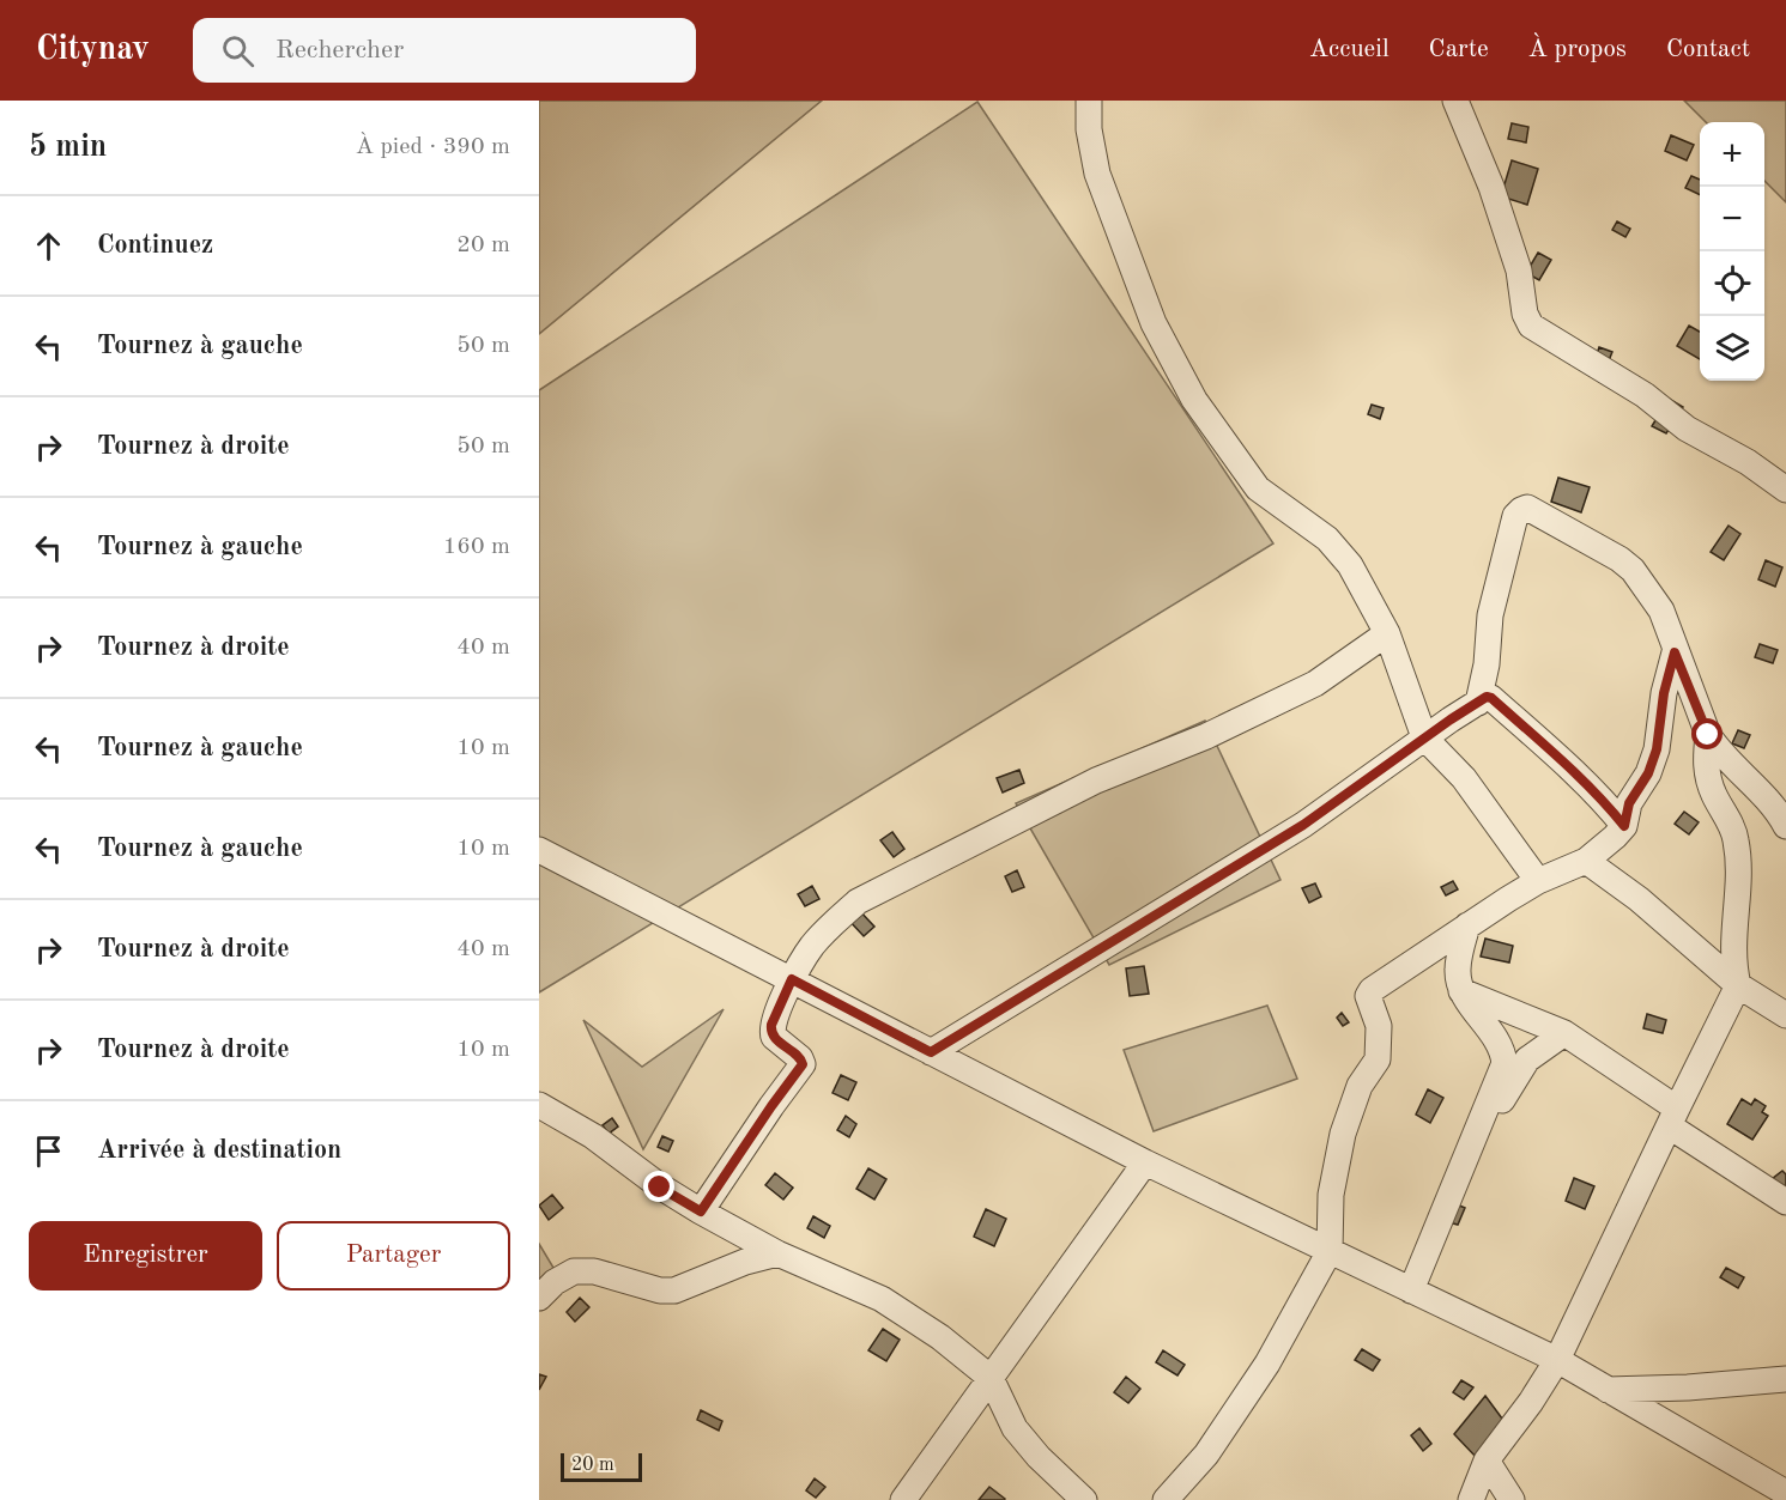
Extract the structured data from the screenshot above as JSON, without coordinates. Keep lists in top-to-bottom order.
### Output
{
  "scale_bar": "20 m",
  "page": {
    "header": "Citynav",
    "search": "Rechercher",
    "nav": [
      "Accueil",
      "Carte",
      "À propos",
      "Contact"
    ],
    "heading": ["5 min", "À pied · 390 m"],
    "map_buttons": ["+", "−"],
    "list": [
      ["Continuez", "20 m"],
      ["Tournez à gauche", "50 m"],
      ["Tournez à droite", "50 m"],
      ["Tournez à gauche", "160 m"],
      ["Tournez à droite", "40 m"],
      ["Tournez à gauche", "10 m"],
      ["Tournez à gauche", "10 m"],
      ["Tournez à droite", "40 m"],
      ["Tournez à droite", "10 m"],
      "Arrivée à destination"
    ],
    "buttons": ["Enregistrer", "Partager"],
    "scale": "20 m"
  }
}
